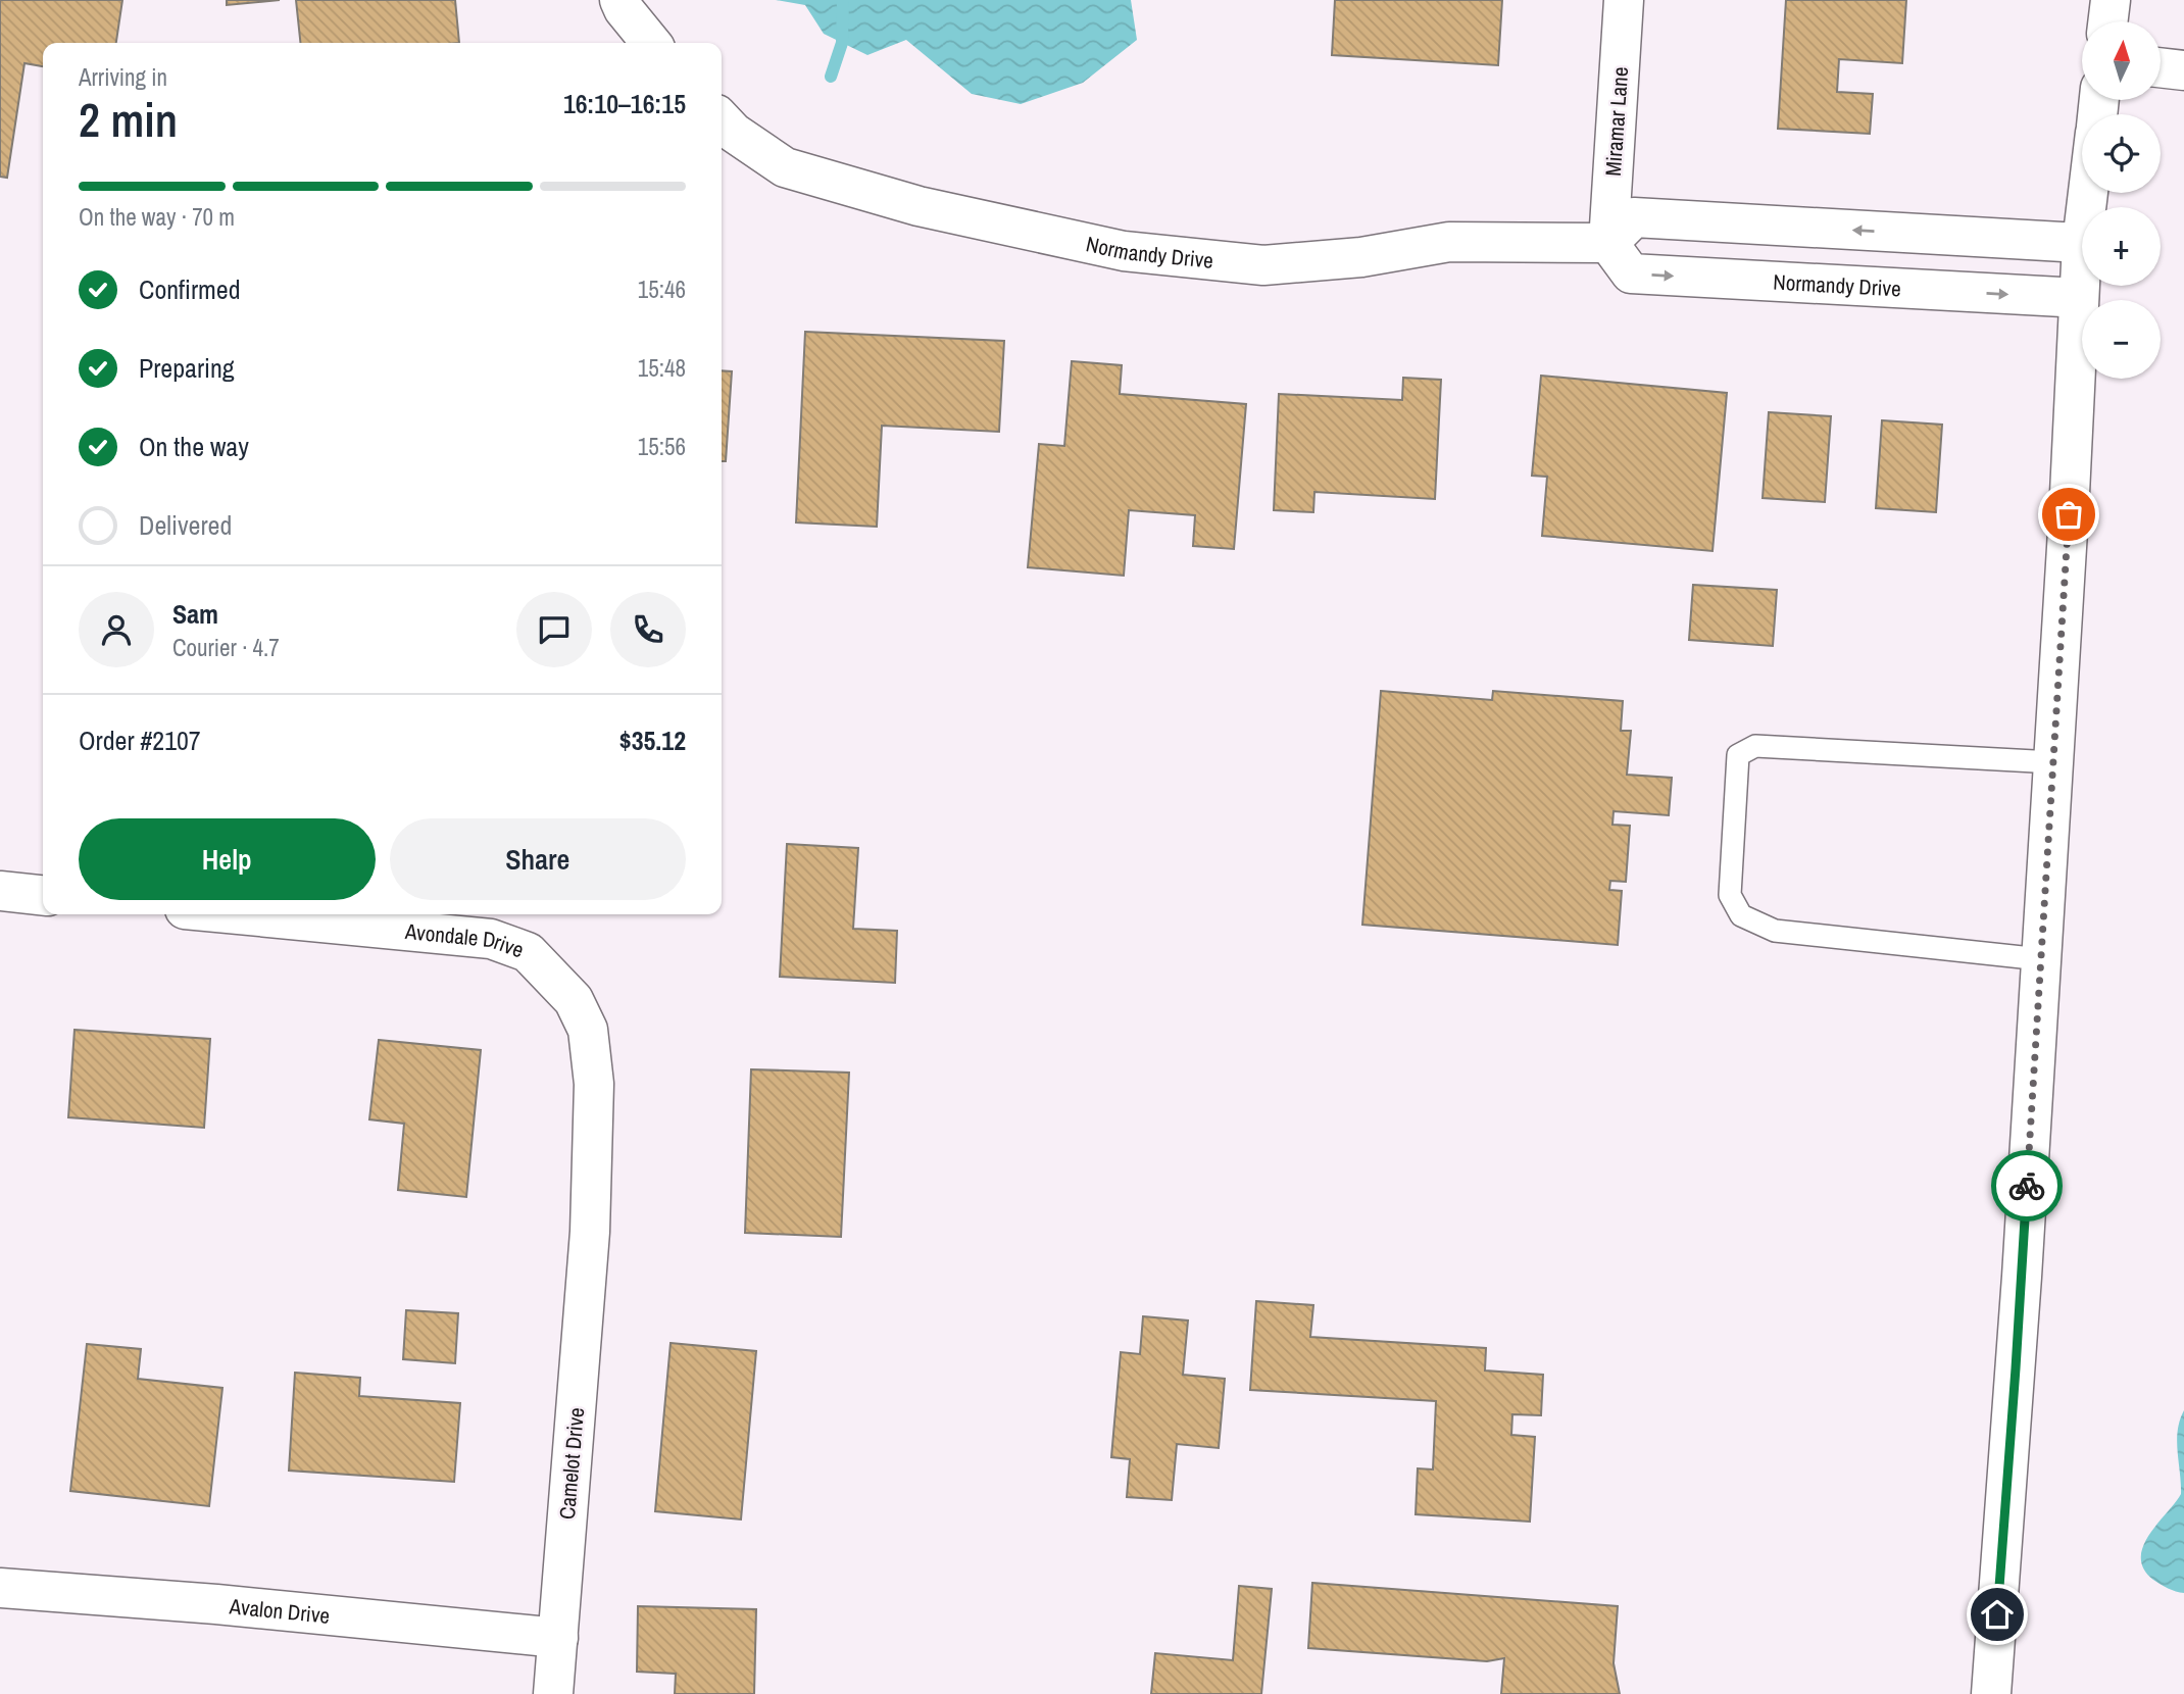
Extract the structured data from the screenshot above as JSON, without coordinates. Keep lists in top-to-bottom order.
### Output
{
  "streets": {
    "street": [
      "Miramar Lane",
      "Normandy Drive",
      "Avondale Drive",
      "Camelot Drive",
      "Avalon Drive"
    ]
  },
  "crossings": [
    ["Miramar Lane", "Normandy Drive"],
    ["Avondale Drive", "Camelot Drive"],
    ["Camelot Drive", "Avalon Drive"]
  ],
  "north": "top",
  "page": {
    "map_buttons": ["+", "−"],
    "heading": ["2 min", "Arriving in", "16:10–16:15"],
    "panel": [
      "Sam",
      "Courier · 4.7",
      "Order #2107",
      "$35.12"
    ],
    "bar": "On the way · 70 m",
    "list": [
      ["Confirmed", "15:46"],
      ["Preparing", "15:48"],
      ["On the way", "15:56"],
      "Delivered"
    ],
    "buttons": ["Help", "Share"]
  }
}
